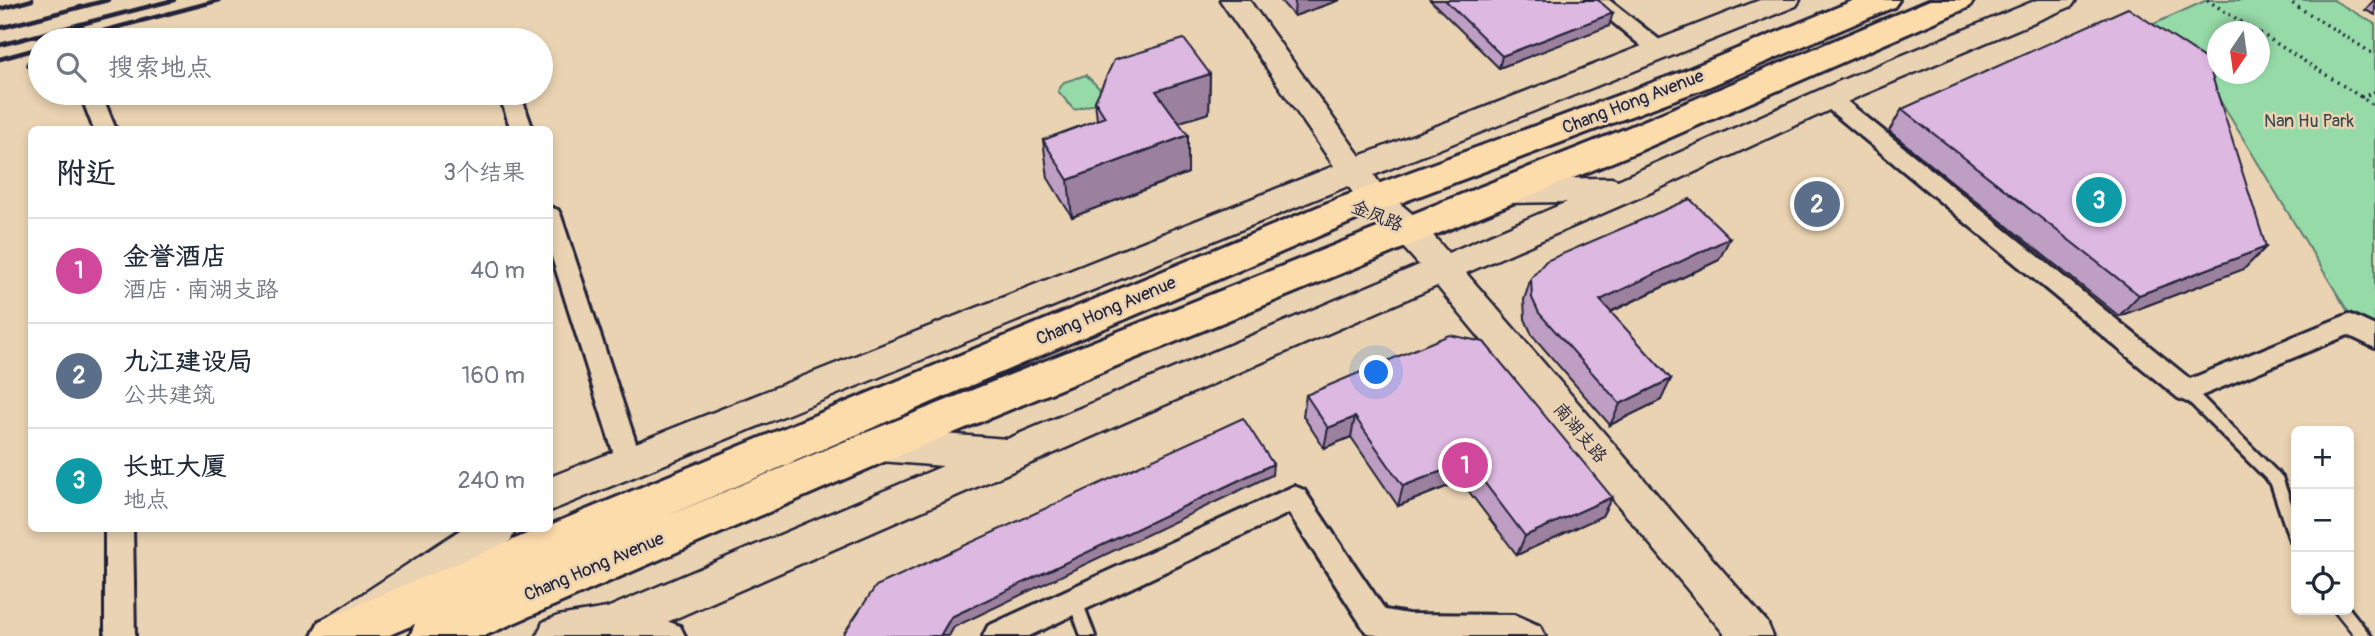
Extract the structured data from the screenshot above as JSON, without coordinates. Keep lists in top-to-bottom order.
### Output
{
  "streets": {
    "highway": ["Chang Hong Avenue"],
    "street": ["金凤路", "南湖支路"]
  },
  "crossings": [
    ["Chang Hong Avenue", "金凤路"],
    ["Chang Hong Avenue", "南湖支路"],
    ["金凤路", "南湖支路"]
  ],
  "parks": ["Nan Hu Park"],
  "north": "bottom",
  "page": {
    "search": "搜索地点",
    "heading": ["附近", "3个结果"],
    "pins": ["3", "2", "1"],
    "list": [
      {
        "mark": "1",
        "name": "金誉酒店",
        "note": "酒店 · 南湖支路",
        "value": "40 m"
      },
      {
        "mark": "2",
        "name": "九江建设局",
        "note": "公共建筑",
        "value": "160 m"
      },
      {
        "mark": "3",
        "name": "长虹大厦",
        "note": "地点",
        "value": "240 m"
      }
    ],
    "map_buttons": ["+", "−"]
  }
}
